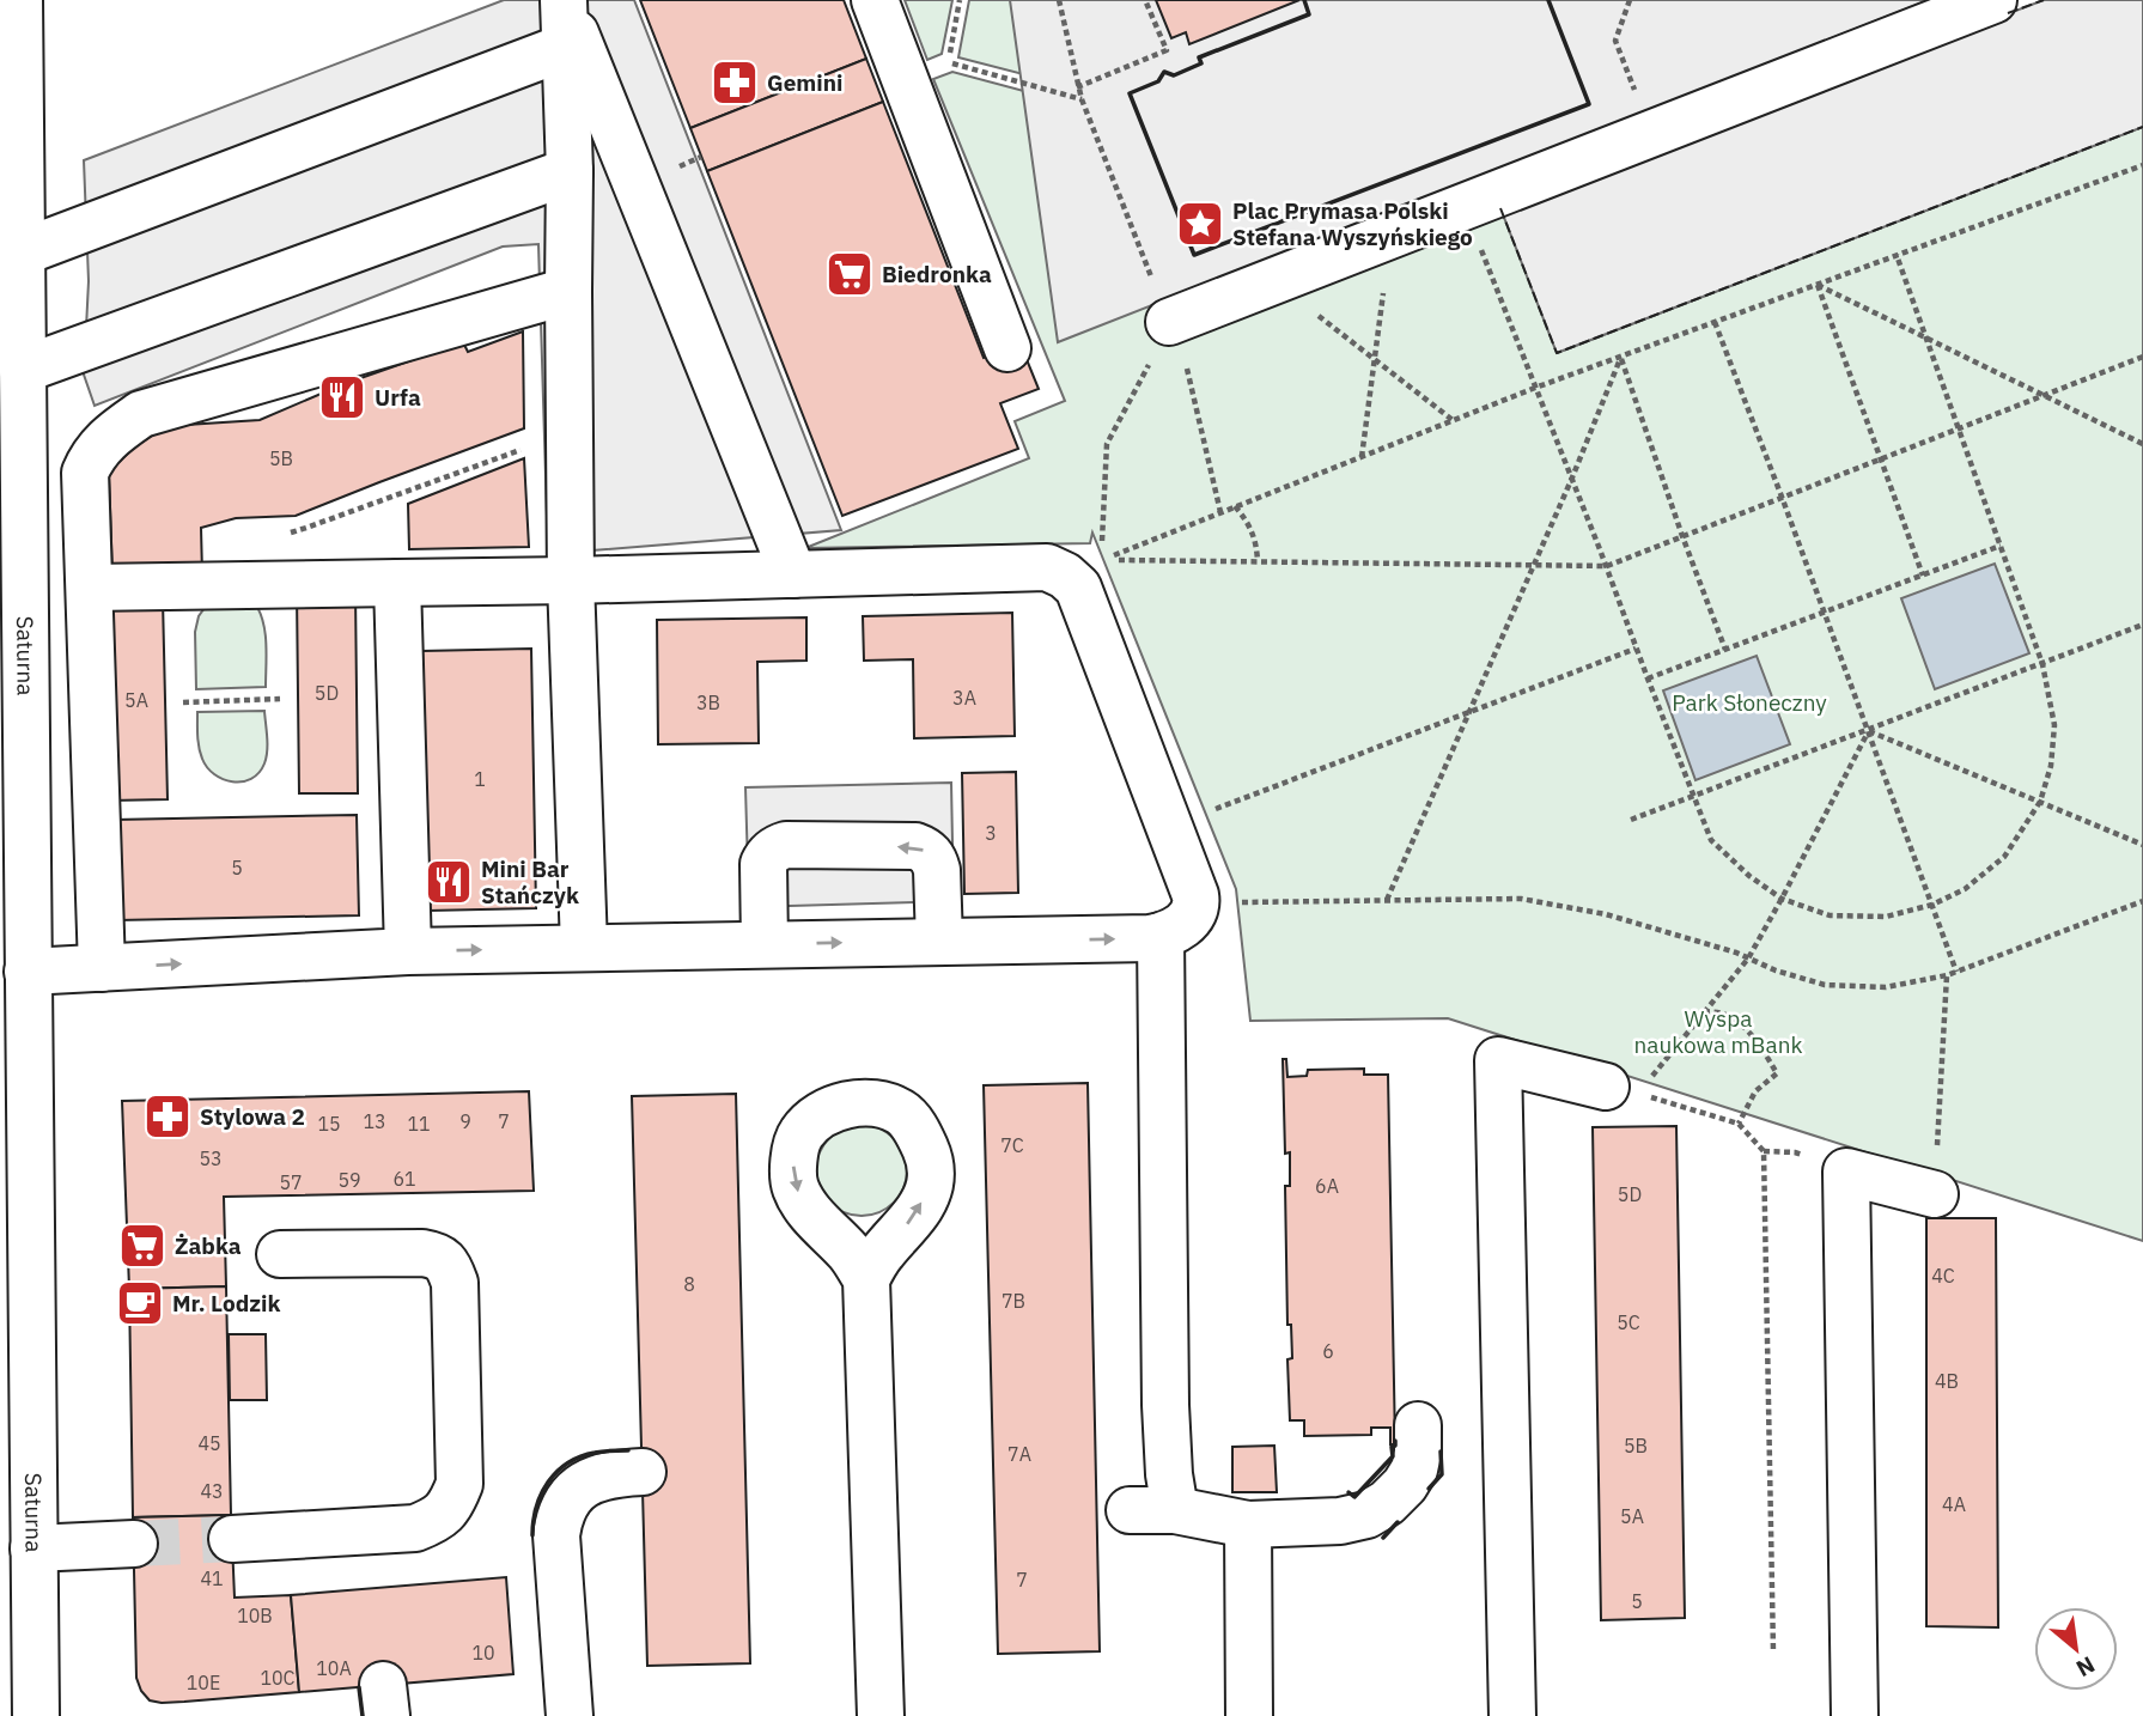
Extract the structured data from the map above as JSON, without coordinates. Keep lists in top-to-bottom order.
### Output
{
  "streets": {
    "street": ["Saturna"]
  },
  "parks": ["Park Słoneczny", "Wyspa naukowa mBank"],
  "places": {
    "pharmacy": ["Gemini", "Stylowa 2"],
    "place": ["Plac Prymasa Polski Stefana Wyszyńskiego"],
    "supermarket": ["Biedronka", "Żabka"],
    "restaurant": ["Urfa", "Mini Bar Stańczyk"],
    "cafe": ["Mr. Lodzik"]
  },
  "house_numbers": [
    "5B",
    "5D",
    "3A",
    "5A",
    "3B",
    "1",
    "3",
    "5",
    "13",
    "9",
    "7",
    "15",
    "11",
    "7C",
    "53",
    "61",
    "59",
    "57",
    "6A",
    "5D",
    "4C",
    "8",
    "7B",
    "5C",
    "6",
    "4B",
    "45",
    "5B",
    "7A",
    "43",
    "4A",
    "5A",
    "41",
    "7",
    "5",
    "10B",
    "10",
    "10A",
    "10C",
    "10E"
  ],
  "north": "bottom right"
}
